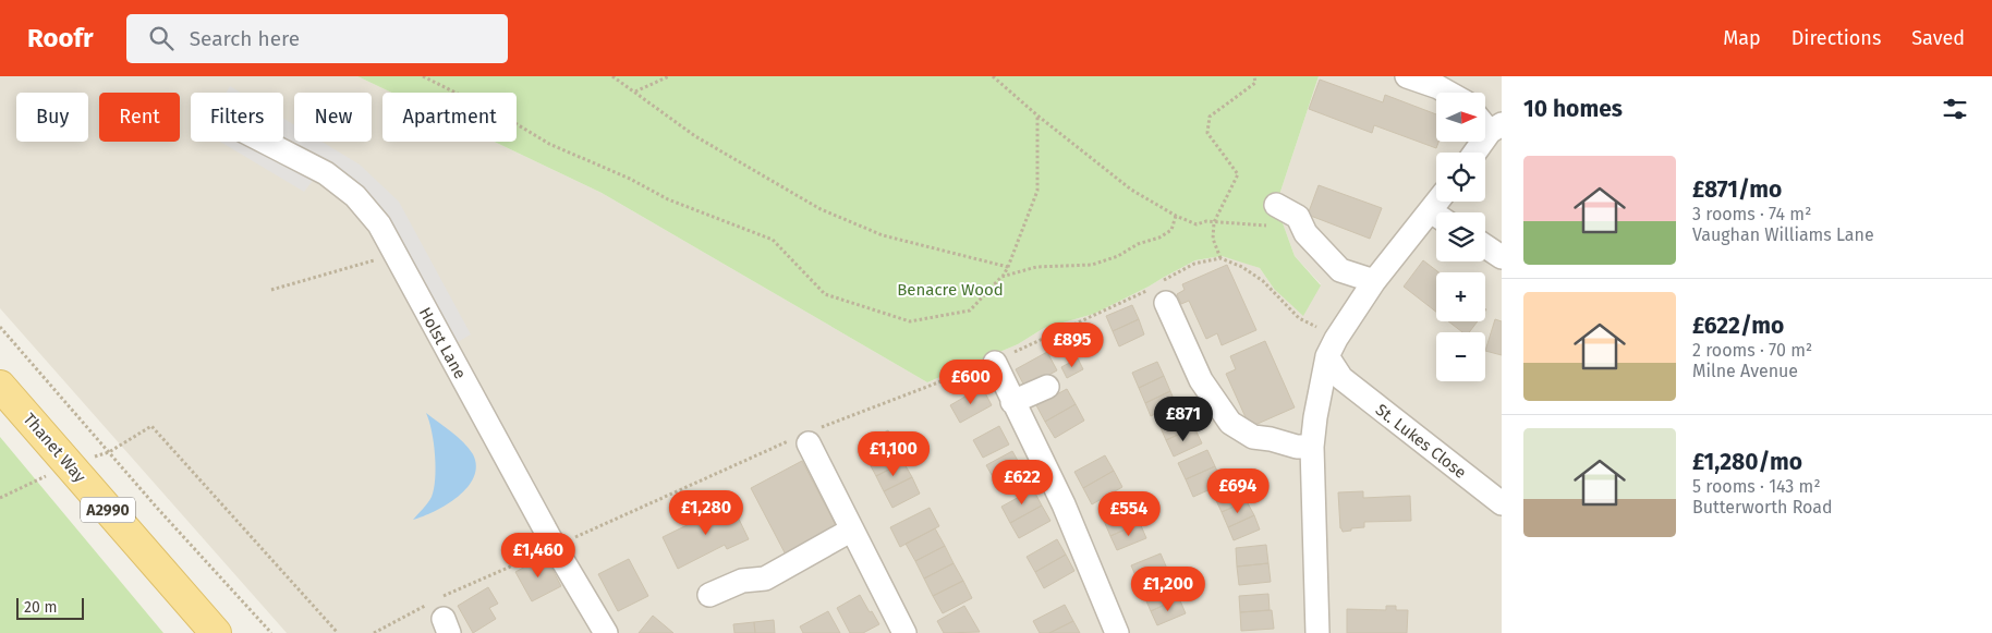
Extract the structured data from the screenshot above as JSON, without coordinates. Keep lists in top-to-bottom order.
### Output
{
  "streets": {
    "main road": ["Thanet Way", "A2990"],
    "street": ["Holst Lane", "St. Lukes Close"]
  },
  "parks": ["Benacre Wood"],
  "scale_bar": "20 m",
  "north": "right",
  "page": {
    "header": "Roofr",
    "search": "Search here",
    "nav": ["Map", "Directions", "Saved"],
    "heading": "10 homes",
    "map_buttons": ["+", "−"],
    "chip": [
      "Buy",
      "Rent",
      "Filters",
      "New",
      "Apartment"
    ],
    "list": [
      {
        "name": "£871/mo",
        "note": "3 rooms · 74 m² · Vaughan Williams Lane"
      },
      {
        "name": "£622/mo",
        "note": "2 rooms · 70 m² · Milne Avenue"
      },
      {
        "name": "£1,280/mo",
        "note": "5 rooms · 143 m² · Butterworth Road"
      }
    ],
    "price": [
      "£895",
      "£600",
      "£871",
      "£1,100",
      "£622",
      "£694",
      "£1,280",
      "£554",
      "£1,460",
      "£1,200"
    ],
    "scale": "20 m"
  }
}
